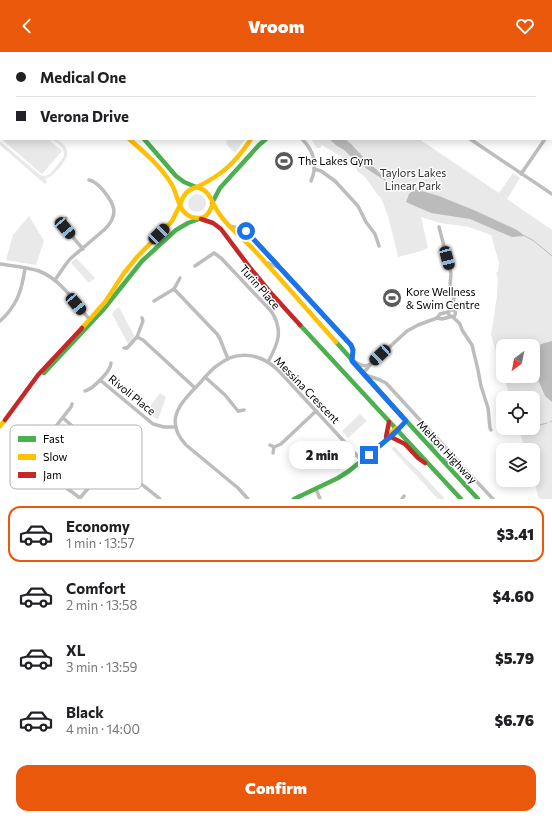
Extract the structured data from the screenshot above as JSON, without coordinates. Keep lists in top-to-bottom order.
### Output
{
  "streets": {
    "main road": ["Melton Highway"],
    "street": ["Turin Place", "Messina Crescent", "Rivoli Place"]
  },
  "crossings": [
    ["Turin Place", "Messina Crescent"],
    ["Messina Crescent", "Rivoli Place"]
  ],
  "parks": ["Taylors Lakes Linear Park"],
  "places": {
    "sports": ["The Lakes Gym", "Kore Wellness & Swim Centre"]
  },
  "legend": ["Fast", "Slow", "Jam"],
  "north": "bottom left",
  "page": {
    "header": "Vroom",
    "banner": ["Medical One", "Verona Drive"],
    "bubble": "2 min",
    "list": [
      {
        "name": "Economy",
        "note": "1 min · 13:57",
        "value": "$3.41"
      },
      {
        "name": "Comfort",
        "note": "2 min · 13:58",
        "value": "$4.60"
      },
      {
        "name": "XL",
        "note": "3 min · 13:59",
        "value": "$5.79"
      },
      {
        "name": "Black",
        "note": "4 min · 14:00",
        "value": "$6.76"
      }
    ],
    "buttons": "Confirm"
  }
}
